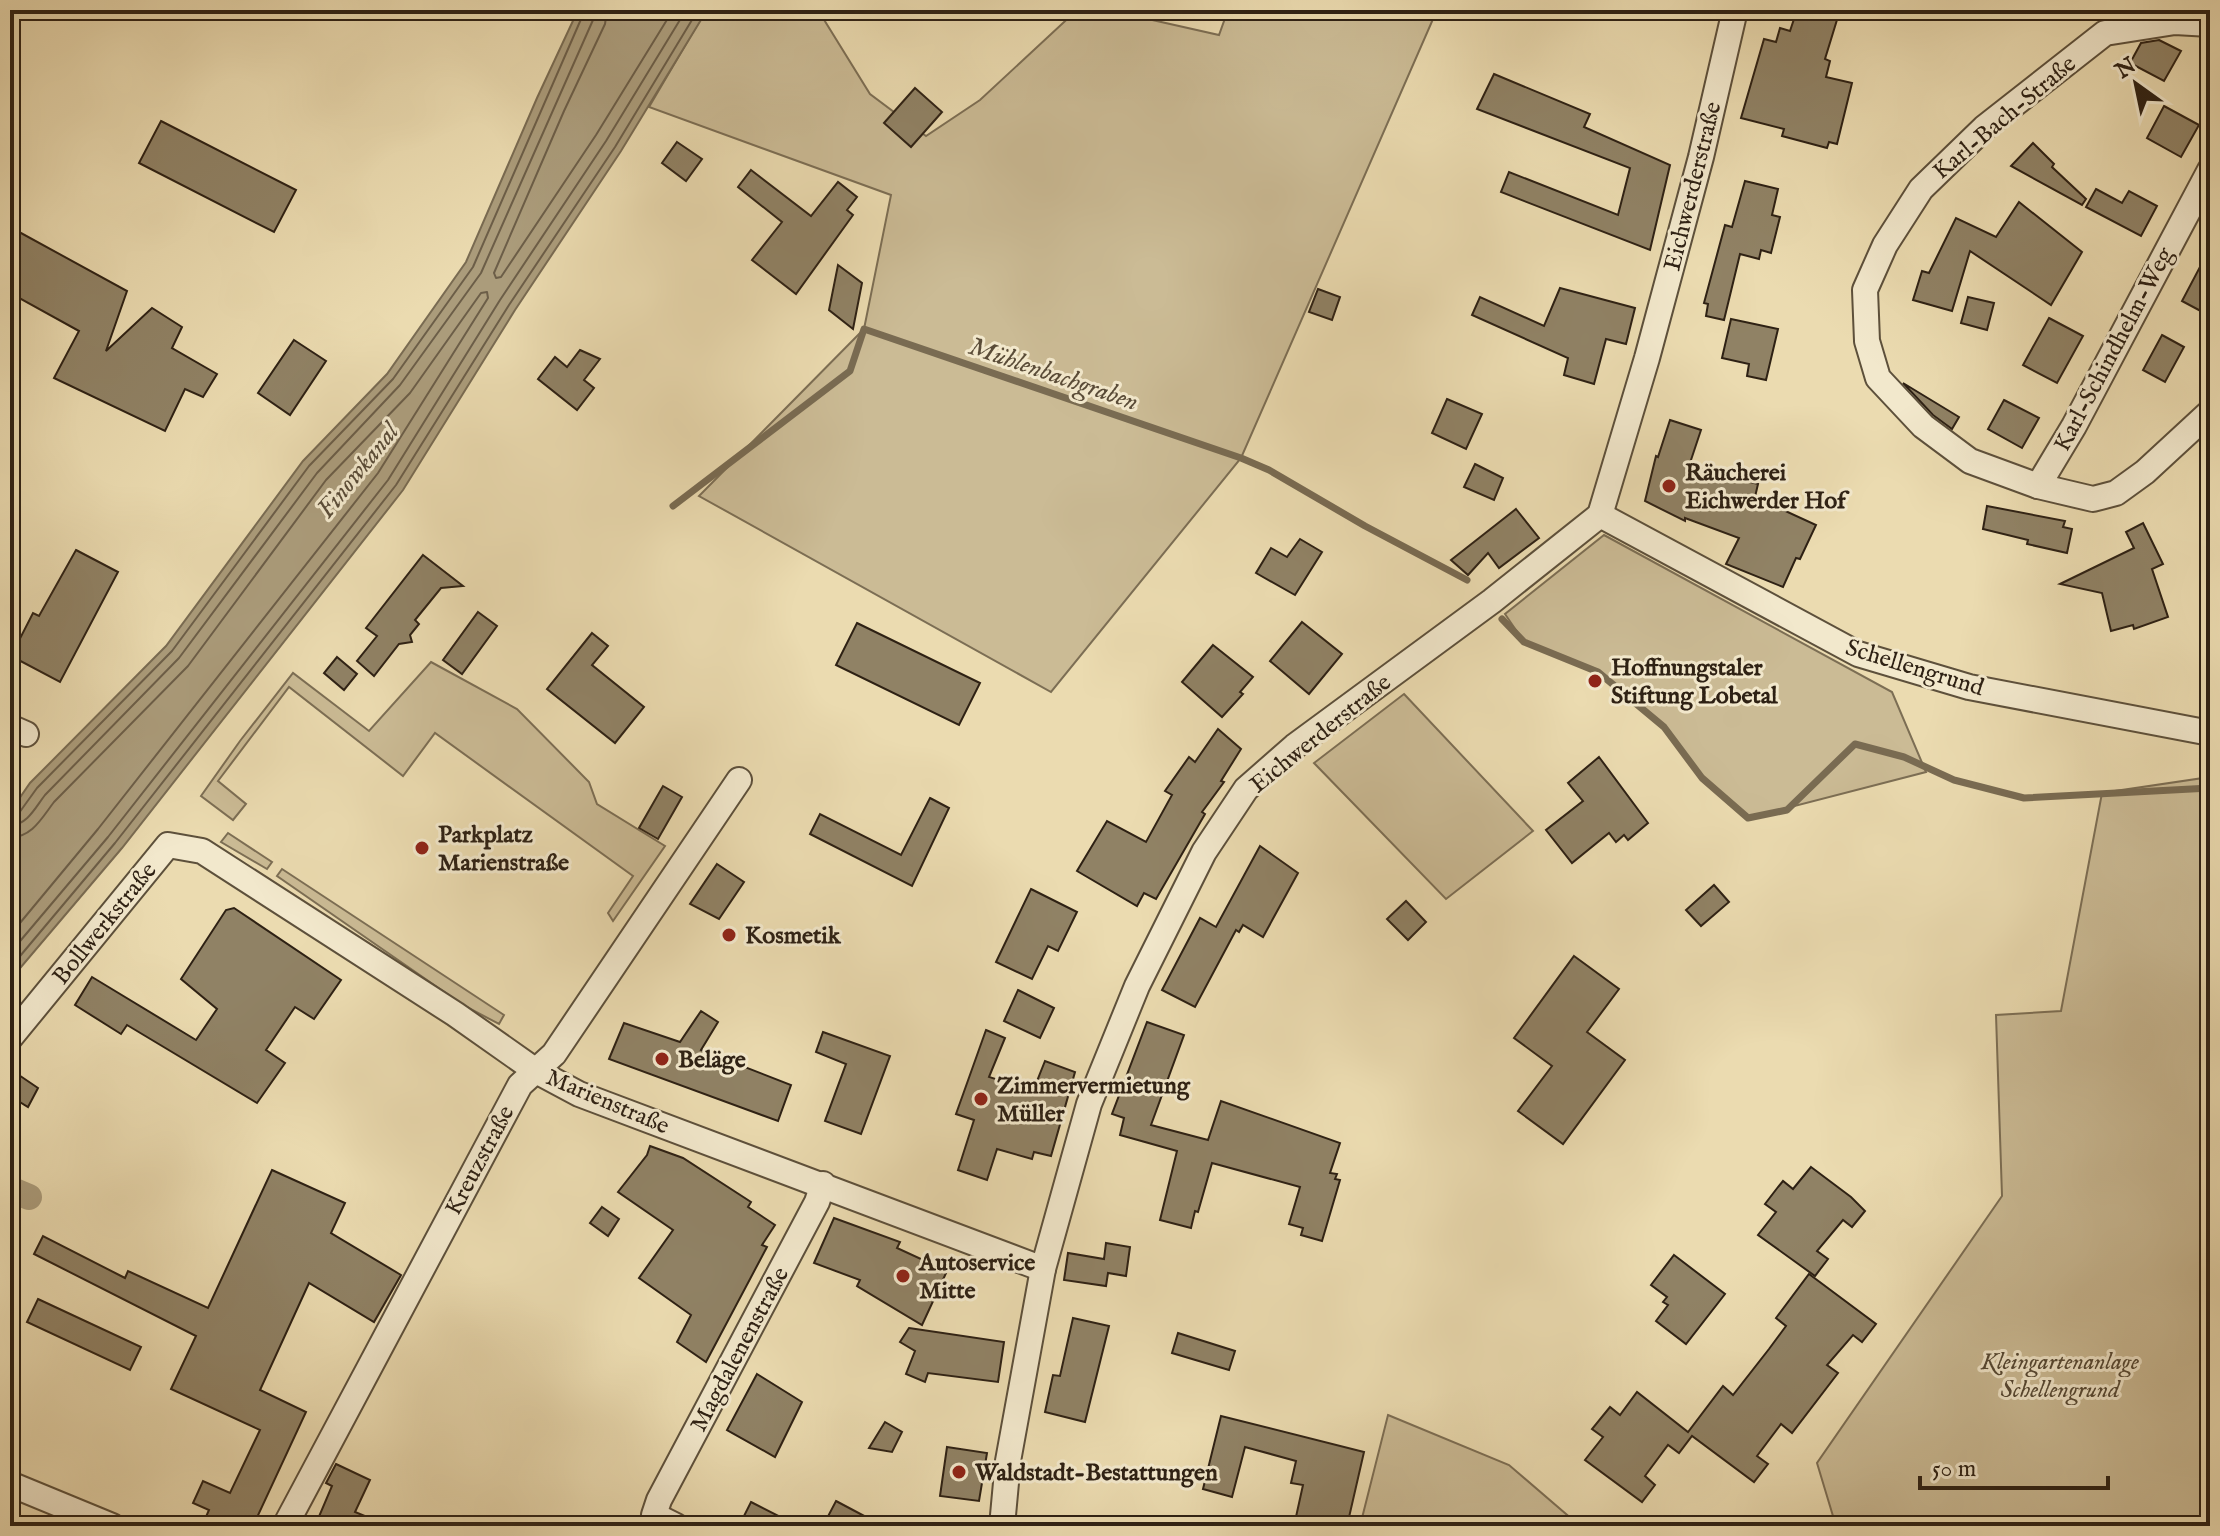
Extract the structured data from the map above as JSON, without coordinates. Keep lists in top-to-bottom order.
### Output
{
  "streets": {
    "street": [
      "Karl-Bach-Straße",
      "Eichwerderstraße",
      "Karl-Schindhelm-Weg",
      "Schellengrund",
      "Bollwerkstraße",
      "Marienstraße",
      "Kreuzstraße",
      "Magdalenenstraße"
    ]
  },
  "crossings": [
    ["Karl-Bach-Straße", "Karl-Schindhelm-Weg"],
    ["Eichwerderstraße", "Schellengrund"],
    ["Eichwerderstraße", "Marienstraße"],
    ["Bollwerkstraße", "Marienstraße"],
    ["Marienstraße", "Kreuzstraße"],
    ["Marienstraße", "Magdalenenstraße"]
  ],
  "water": ["Mühlenbachgraben", "Finowkanal"],
  "parks": ["Kleingartenanlage Schellengrund"],
  "places": [
    "Räucherei Eichwerder Hof",
    "Hoffnungstaler Stiftung Lobetal",
    "Parkplatz Marienstraße",
    "Kosmetik",
    "Beläge",
    "Zimmervermietung Müller",
    "Autoservice Mitte",
    "Waldstadt-Bestattungen"
  ],
  "scale_bar": "50 m",
  "north": "top left"
}
